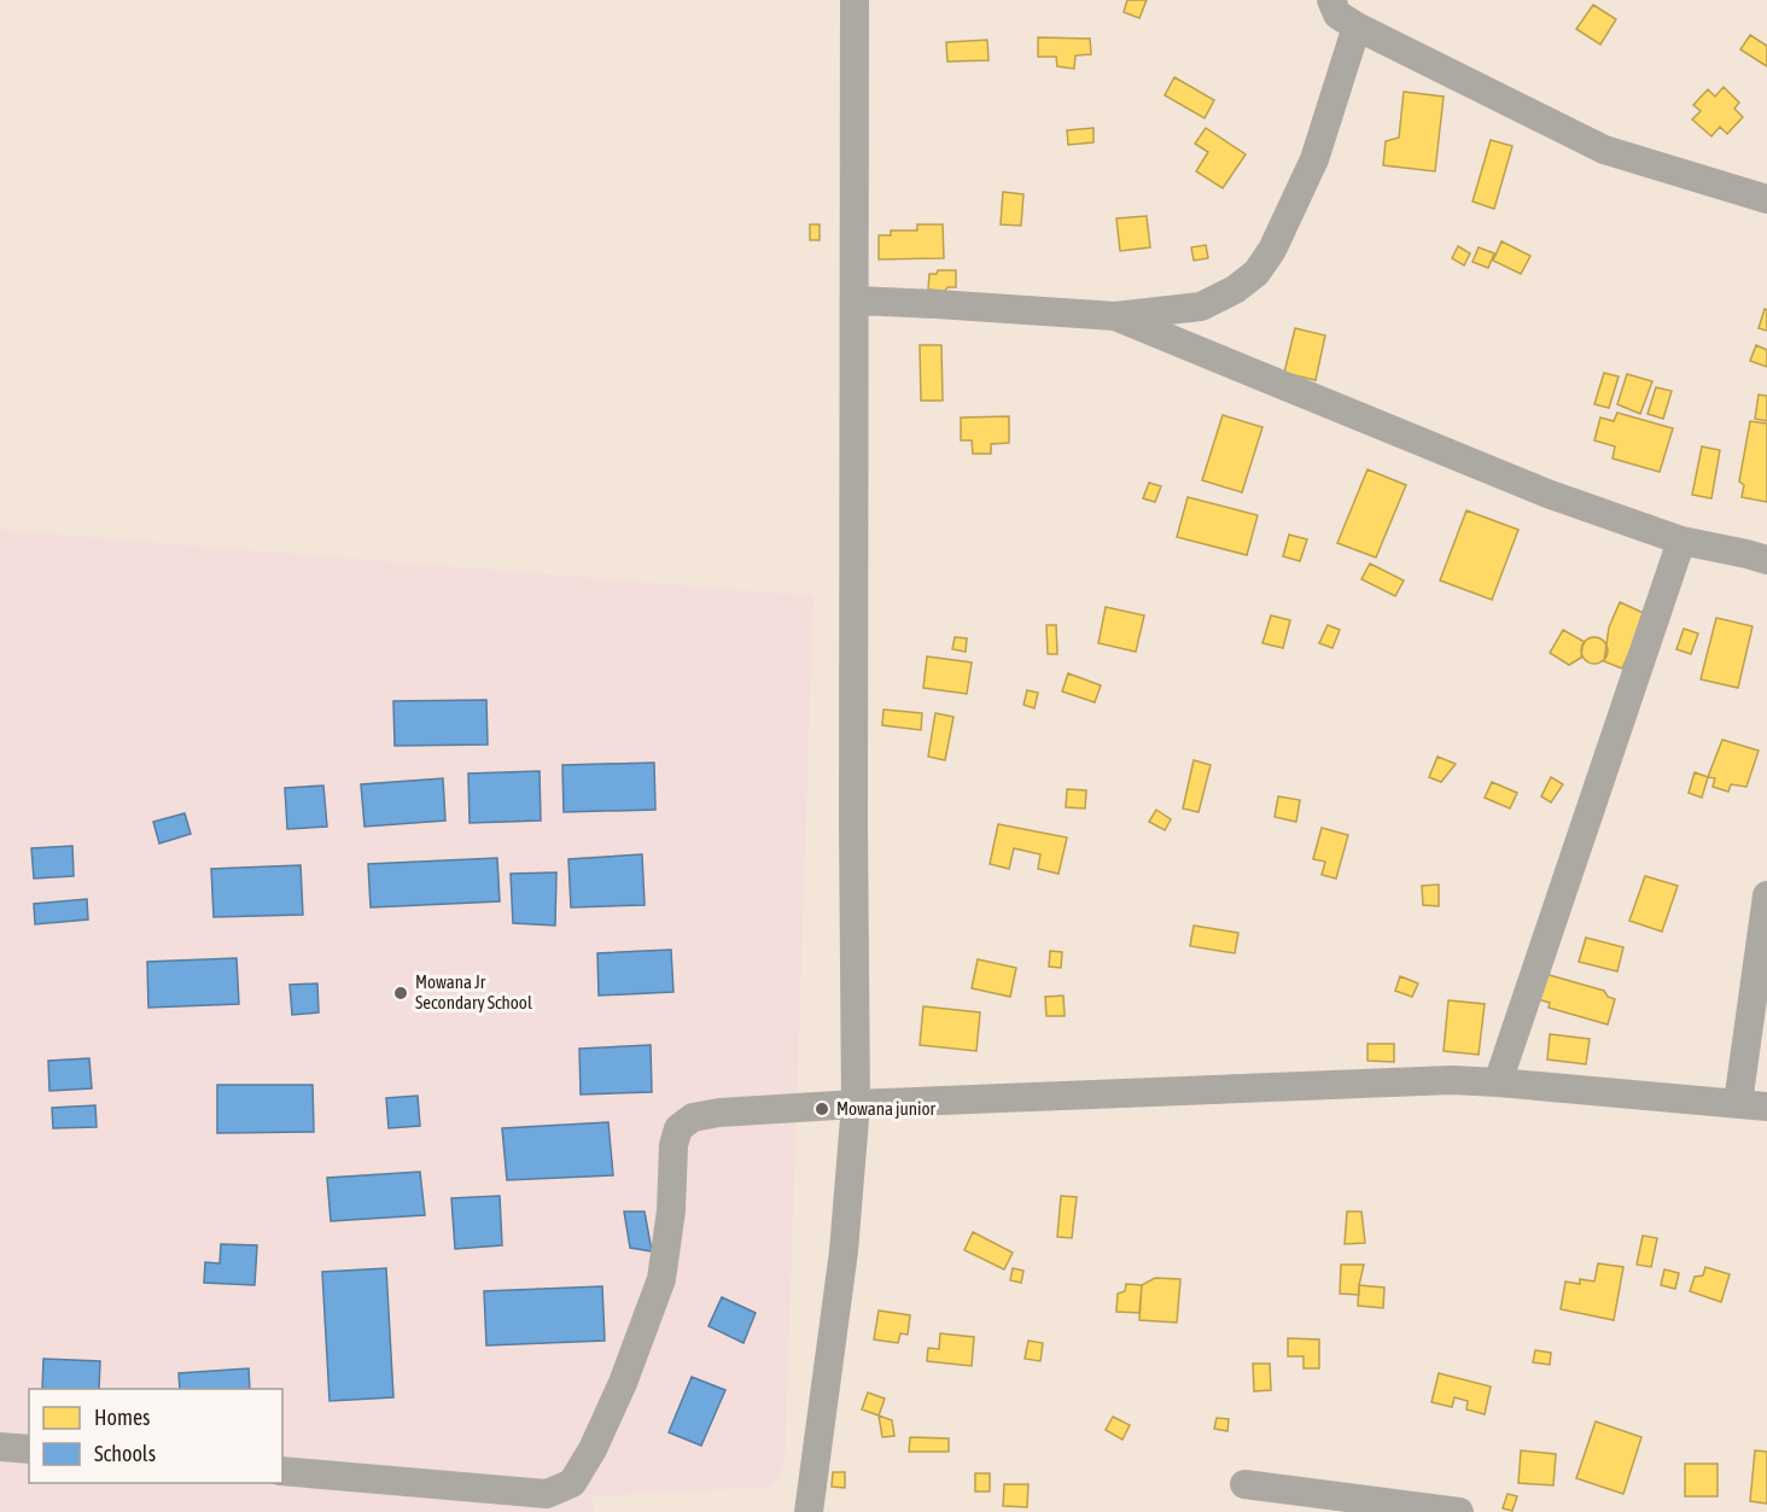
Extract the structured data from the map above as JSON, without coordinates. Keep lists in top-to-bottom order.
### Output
{
  "places": ["Mowana Jr Secondary School", "Mowana junior"],
  "legend": ["Homes", "Schools"]
}
